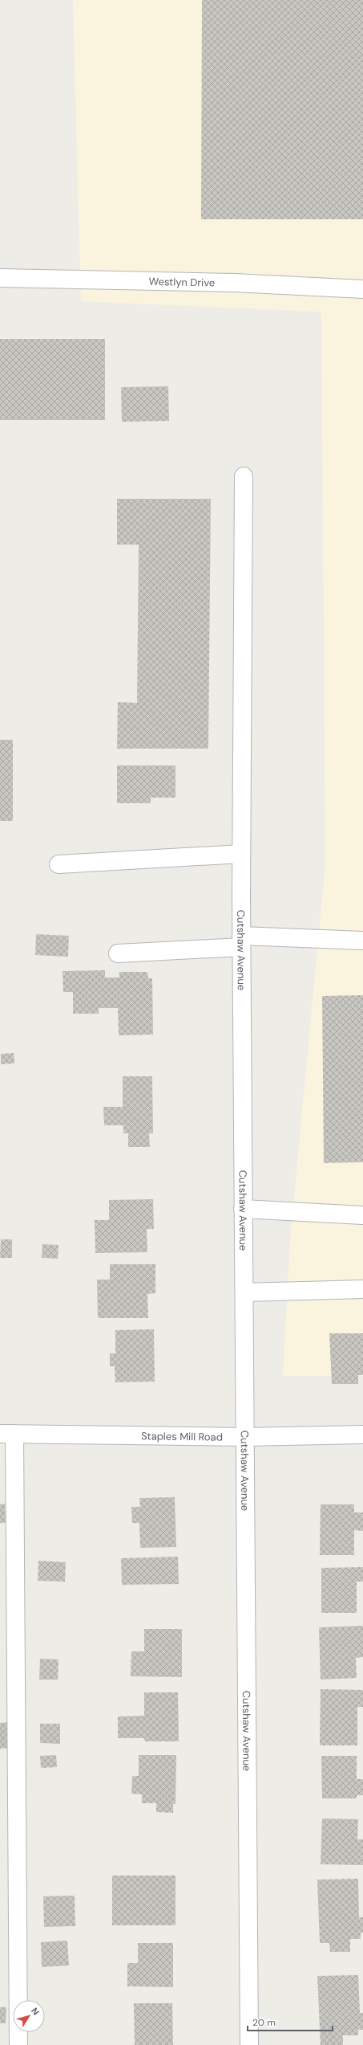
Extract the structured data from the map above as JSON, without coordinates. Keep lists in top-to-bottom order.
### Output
{
  "streets": {
    "street": ["Westlyn Drive", "Cutshaw Avenue", "Staples Mill Road"]
  },
  "crossings": [
    ["Cutshaw Avenue", "Staples Mill Road"]
  ],
  "scale_bar": "20 m",
  "north": "top right"
}
